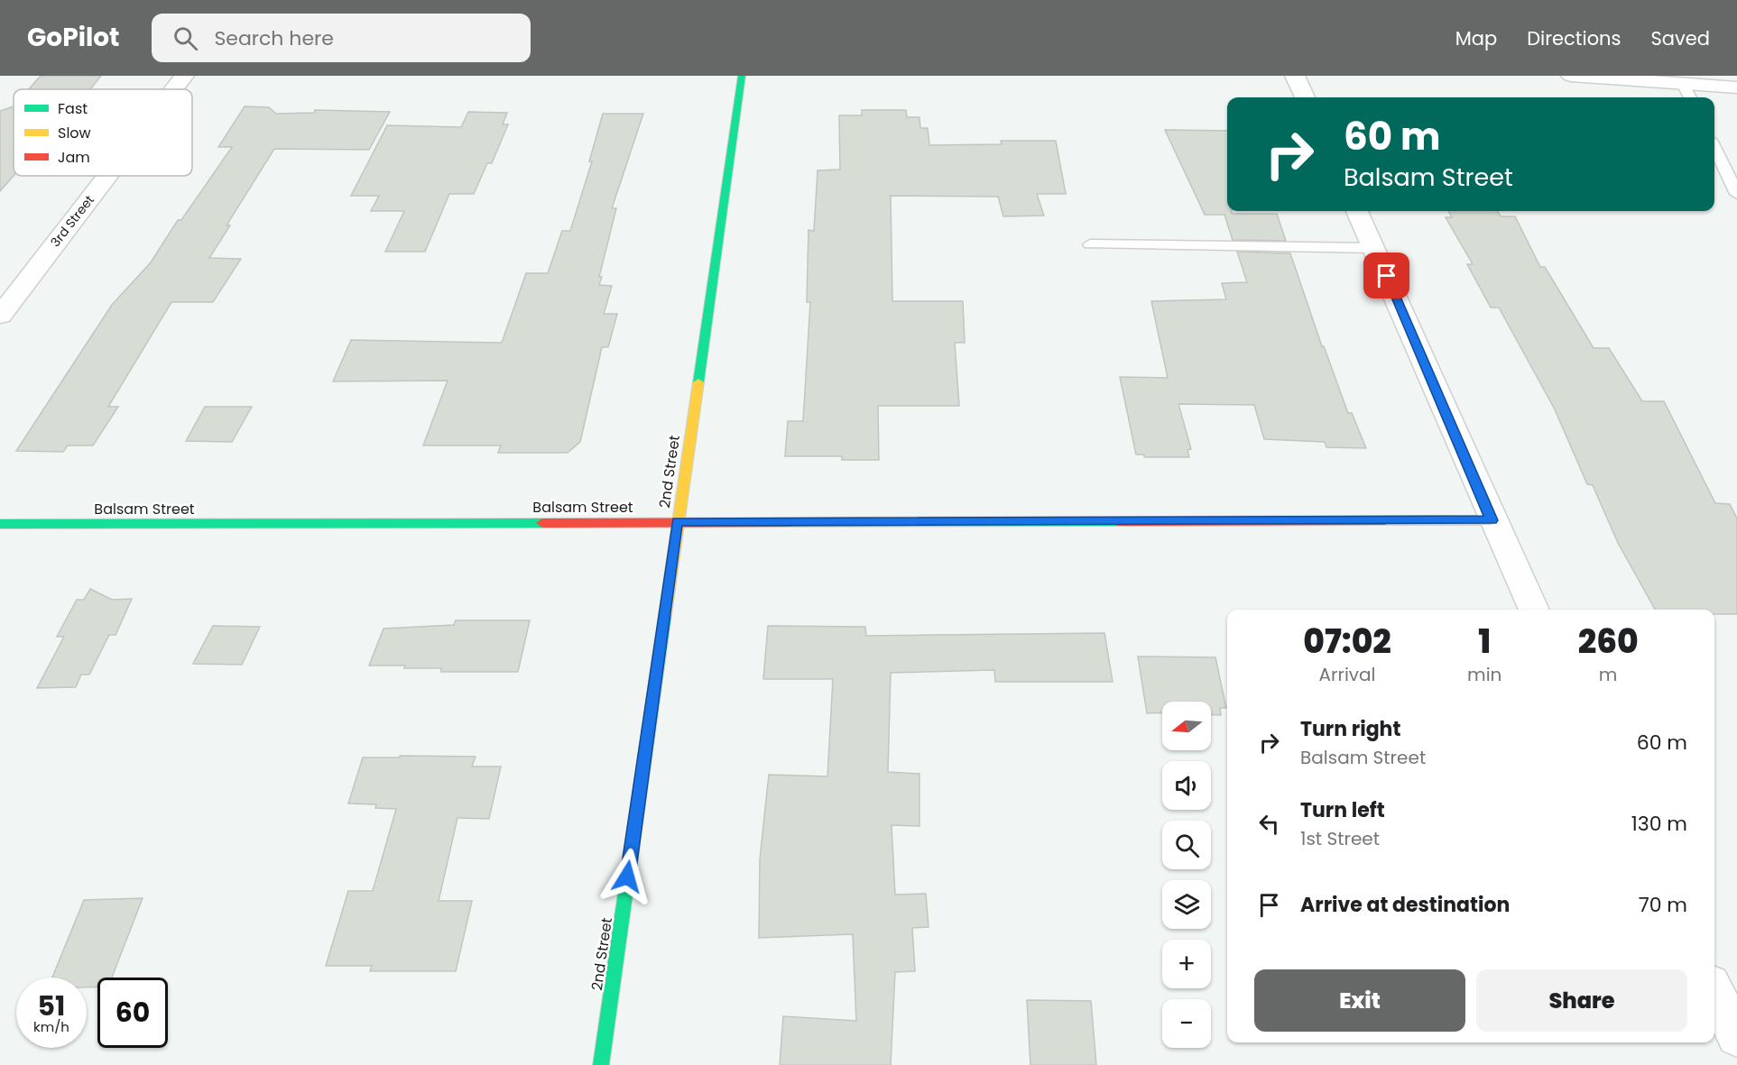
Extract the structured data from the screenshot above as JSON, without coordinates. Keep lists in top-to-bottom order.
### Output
{
  "streets": {
    "main road": ["2nd Street", "Balsam Street"],
    "street": ["3rd Street"]
  },
  "crossings": [
    ["2nd Street", "Balsam Street"]
  ],
  "legend": ["Fast", "Slow", "Jam"],
  "north": "left",
  "page": {
    "header": "GoPilot",
    "search": "Search here",
    "nav": ["Map", "Directions", "Saved"],
    "turn": ["60 m", "Balsam Street"],
    "eta": [
      "07:02",
      "Arrival",
      "1",
      "min",
      "260",
      "m"
    ],
    "map_buttons": ["+", "−"],
    "list": [
      {
        "name": "Turn right",
        "note": "Balsam Street",
        "value": "60 m"
      },
      {
        "name": "Turn left",
        "note": "1st Street",
        "value": "130 m"
      },
      {
        "name": "Arrive at destination",
        "value": "70 m"
      }
    ],
    "buttons": ["Exit", "Share"],
    "speed": "51 km/h",
    "limit": "60"
  }
}
